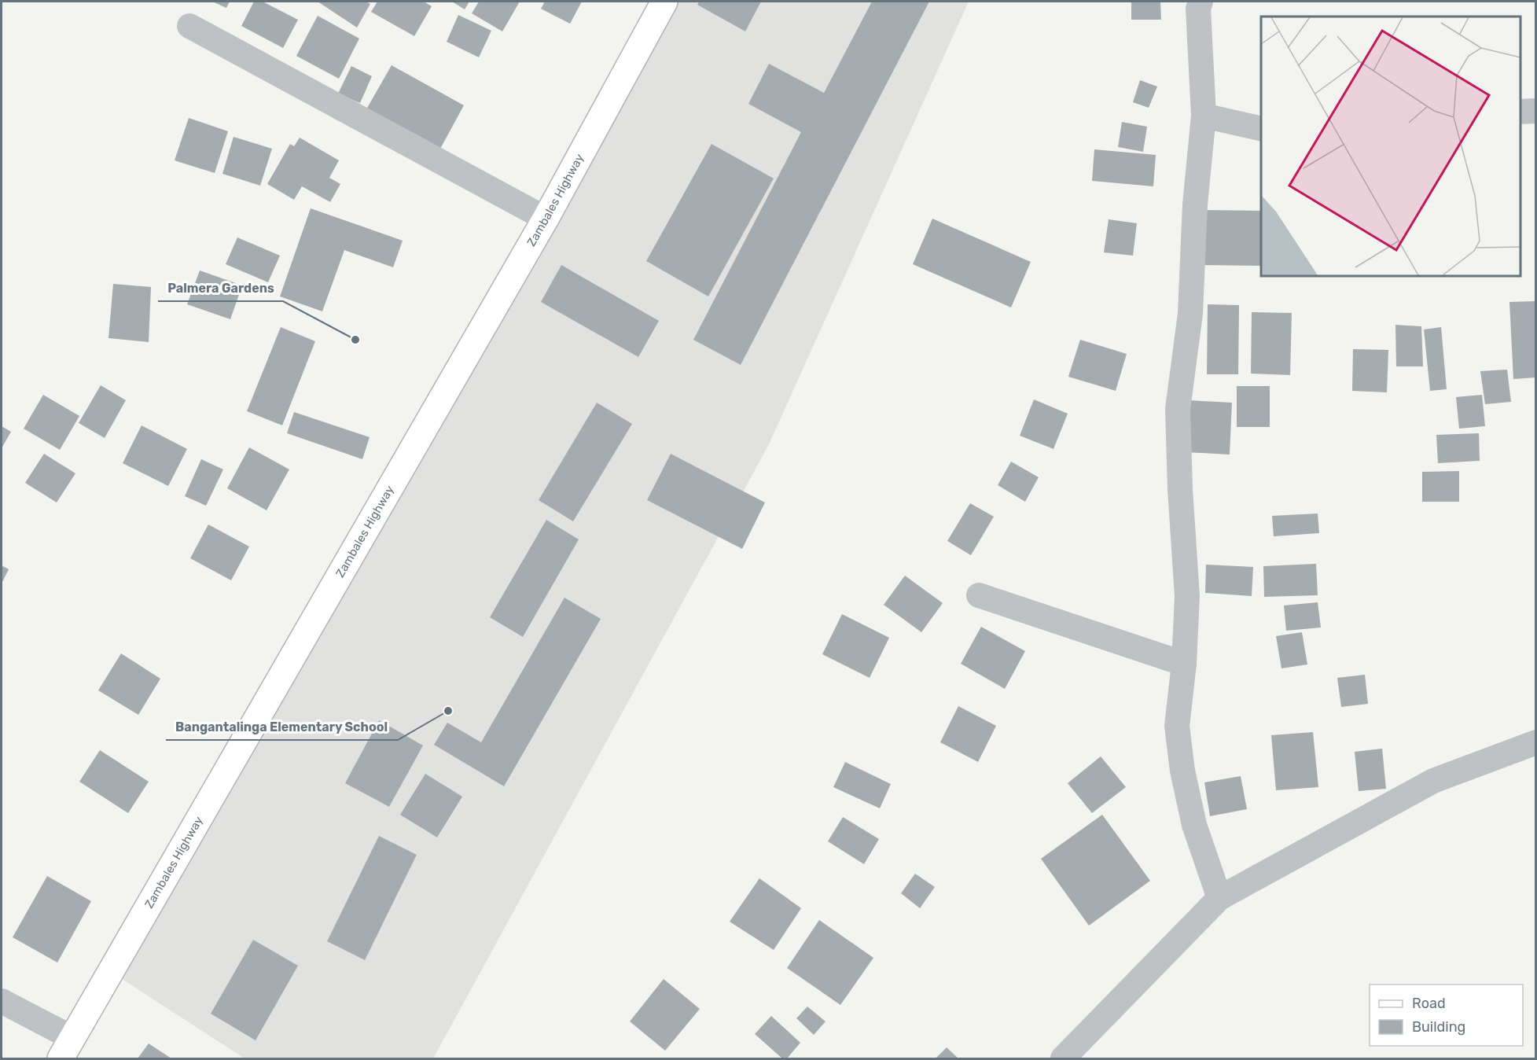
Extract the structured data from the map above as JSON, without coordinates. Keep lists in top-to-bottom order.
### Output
{
  "streets": {
    "main road": ["Zambales Highway"]
  },
  "places": ["Palmera Gardens", "Bangantalinga Elementary School"],
  "legend": ["Road", "Building"]
}
